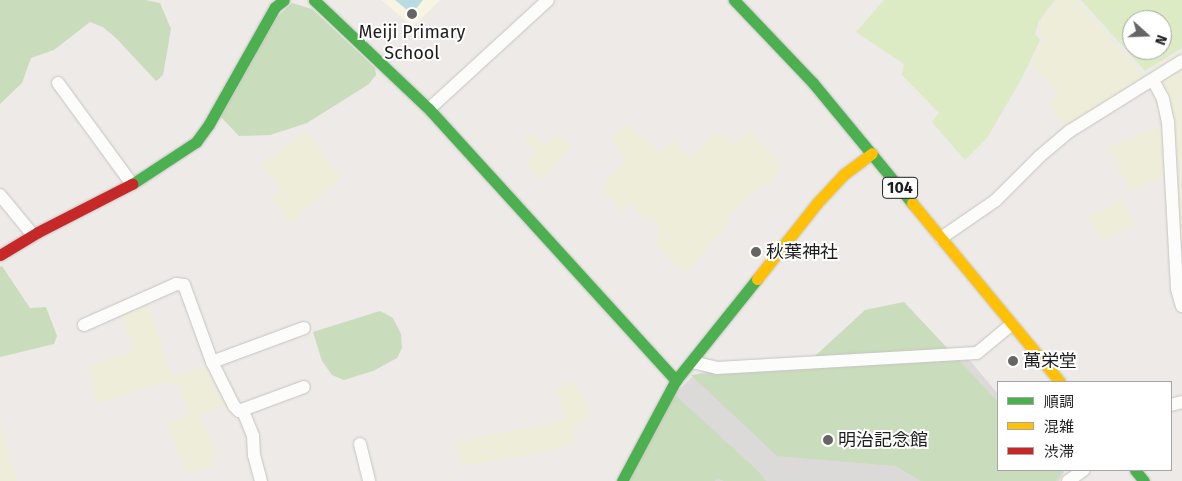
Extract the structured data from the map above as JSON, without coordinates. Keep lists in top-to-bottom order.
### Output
{
  "streets": {
    "main road": ["104"]
  },
  "places": [
    "Meiji Primary School",
    "秋葉神社",
    "萬栄堂",
    "明治記念館"
  ],
  "legend": ["順調", "混雑", "渋滞"],
  "north": "right"
}
